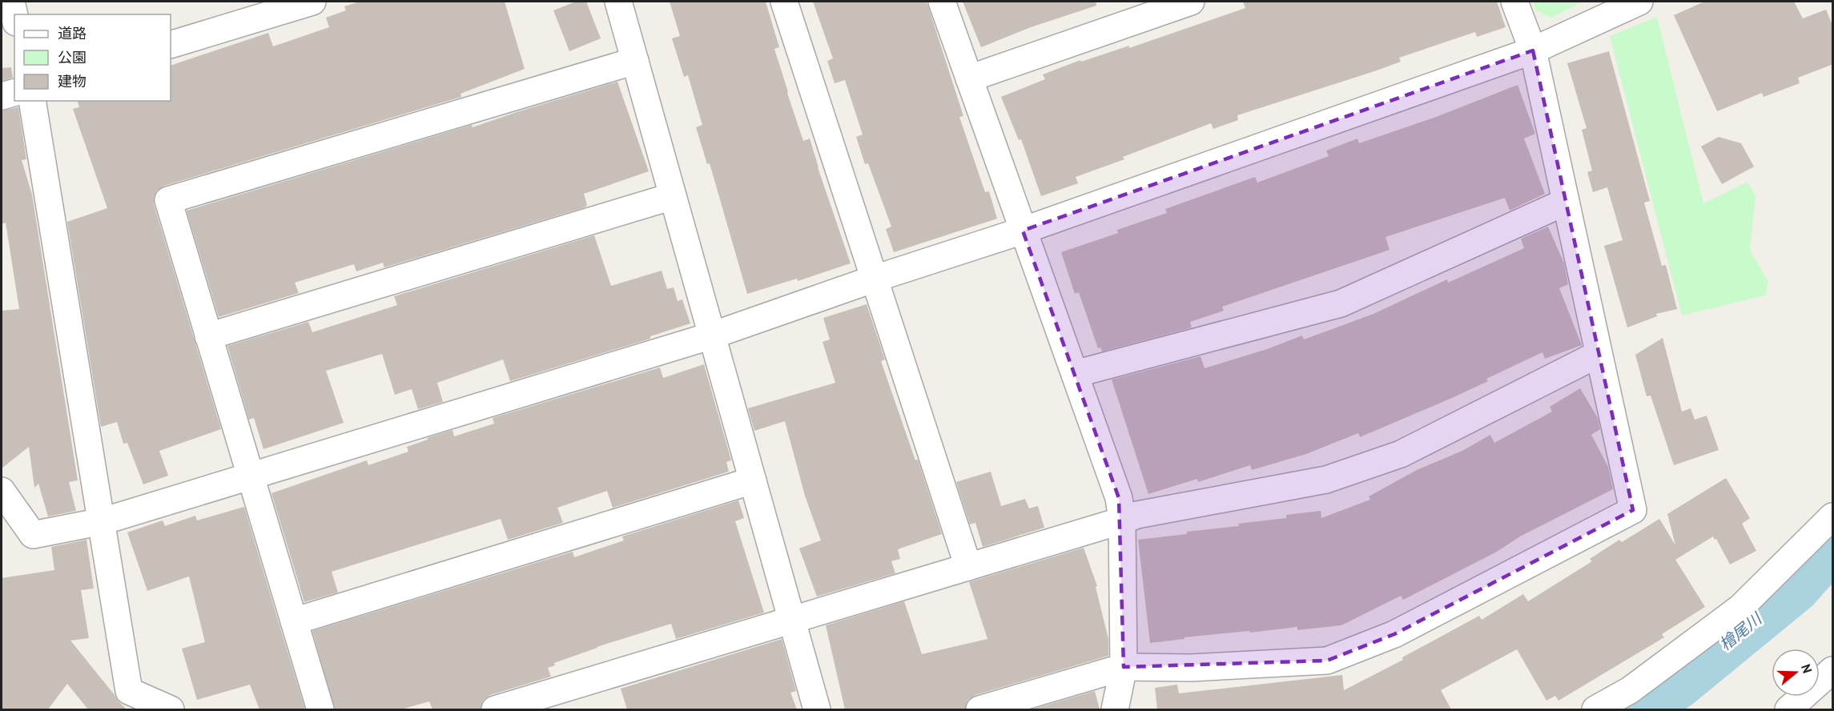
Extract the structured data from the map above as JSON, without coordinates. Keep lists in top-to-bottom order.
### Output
{
  "water": ["檜尾川"],
  "legend": ["道路", "公園", "建物"],
  "north": "right"
}
